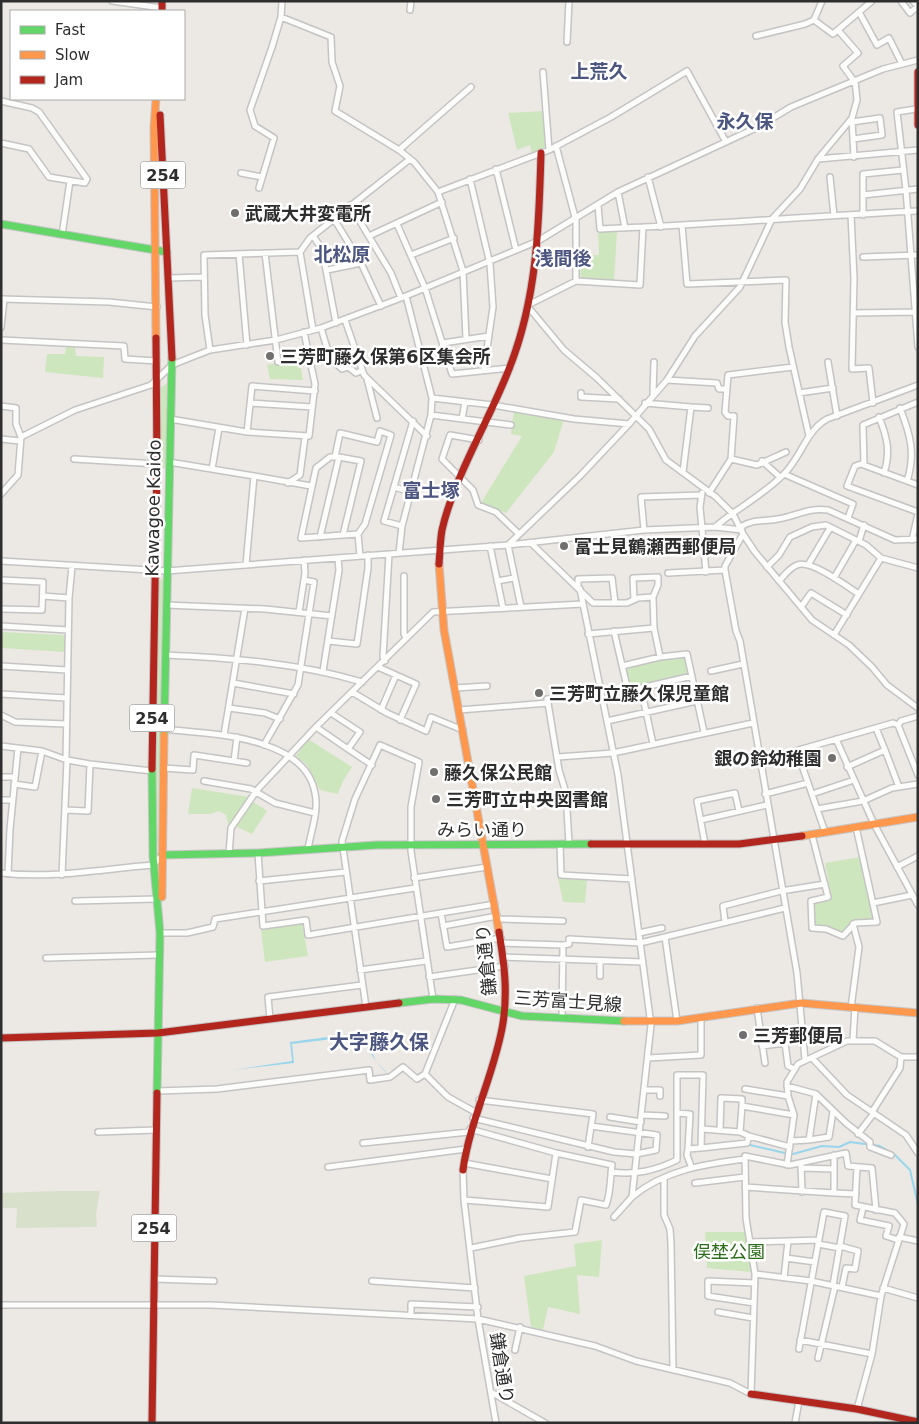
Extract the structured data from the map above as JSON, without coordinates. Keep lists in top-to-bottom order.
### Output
{
  "streets": {
    "main road": [
      "254",
      "Kawagoe Kaido",
      "みらい通り",
      "鎌倉通り",
      "三芳富士見線"
    ]
  },
  "crossings": [
    ["254", "Kawagoe Kaido"],
    ["254", "三芳富士見線"],
    ["Kawagoe Kaido", "みらい通り"],
    ["Kawagoe Kaido", "三芳富士見線"],
    ["みらい通り", "鎌倉通り"],
    ["鎌倉通り", "三芳富士見線"]
  ],
  "districts": [
    "上荒久",
    "永久保",
    "北松原",
    "浅間後",
    "富士塚",
    "大字藤久保"
  ],
  "parks": ["俣埜公園"],
  "places": [
    "武蔵大井変電所",
    "三芳町藤久保第6区集会所",
    "富士見鶴瀬西郵便局",
    "三芳町立藤久保児童館",
    "銀の鈴幼稚園",
    "藤久保公民館",
    "三芳町立中央図書館",
    "三芳郵便局"
  ],
  "legend": ["Fast", "Slow", "Jam"]
}
